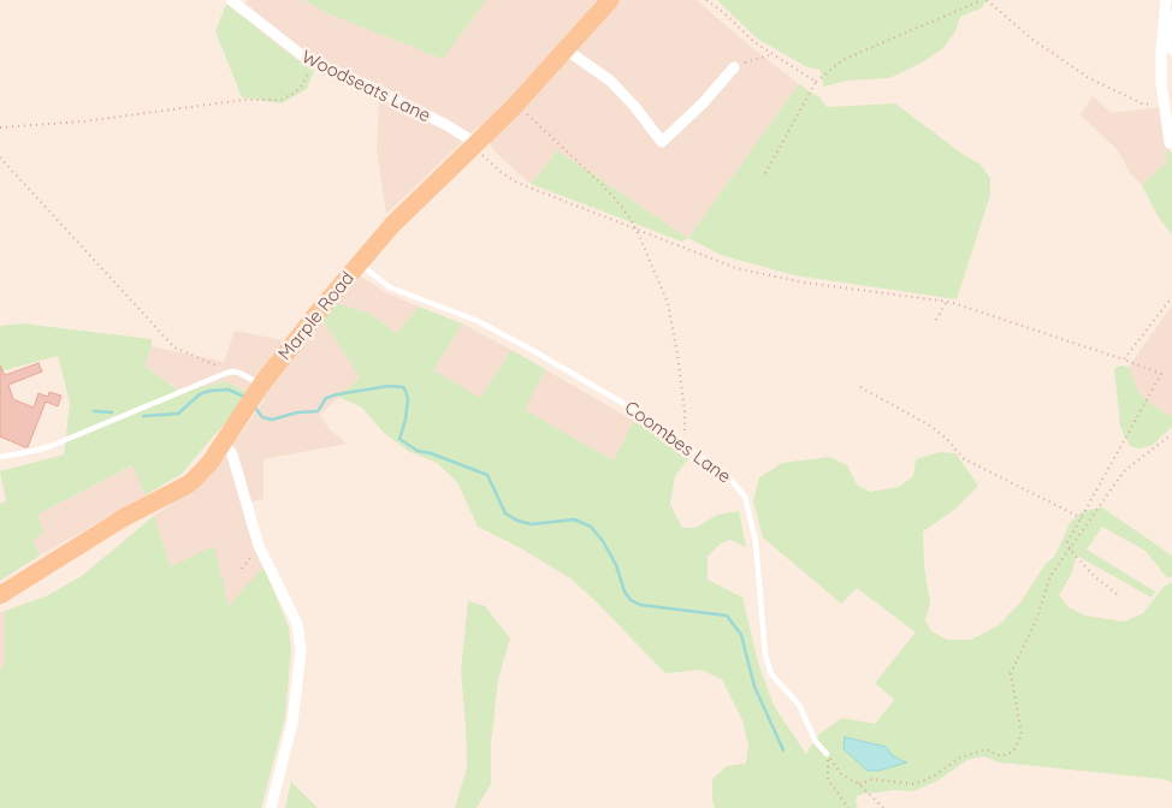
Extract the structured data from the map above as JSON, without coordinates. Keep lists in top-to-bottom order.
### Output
{
  "streets": {
    "main road": ["Marple Road"],
    "street": ["Woodseats Lane"],
    "lane": ["Coombes Lane"]
  },
  "crossings": [
    ["Woodseats Lane", "Marple Road"],
    ["Marple Road", "Coombes Lane"]
  ]
}
